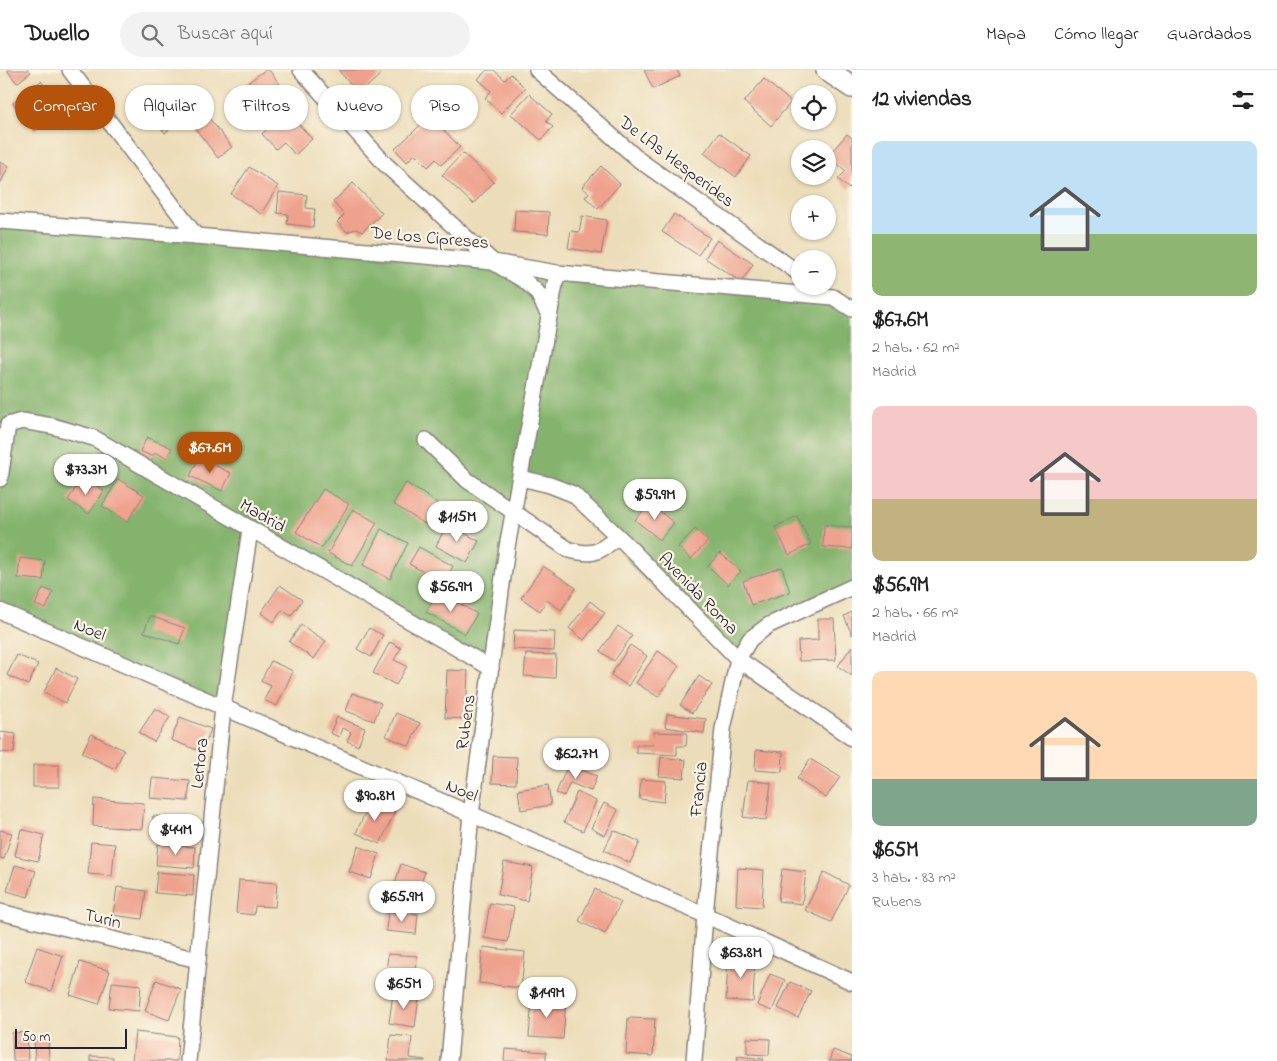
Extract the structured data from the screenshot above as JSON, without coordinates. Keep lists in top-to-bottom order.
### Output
{
  "streets": {
    "street": [
      "De LAs Hesperides",
      "De Los Cipreses",
      "Madrid",
      "Avenida Roma",
      "Noel",
      "Rubens",
      "Lertora",
      "Francia",
      "Turin"
    ]
  },
  "crossings": [
    ["De Los Cipreses", "Rubens"],
    ["Madrid", "Rubens"],
    ["Madrid", "Lertora"],
    ["Avenida Roma", "Rubens"],
    ["Avenida Roma", "Francia"],
    ["Noel", "Rubens"],
    ["Noel", "Lertora"],
    ["Noel", "Francia"],
    ["Lertora", "Turin"]
  ],
  "scale_bar": "50 m",
  "page": {
    "header": "Dwello",
    "search": "Buscar aquí",
    "nav": ["Mapa", "Cómo llegar", "Guardados"],
    "heading": "12 viviendas",
    "map_buttons": ["+", "−"],
    "chip": [
      "Comprar",
      "Alquilar",
      "Filtros",
      "Nuevo",
      "Piso"
    ],
    "list": [
      {
        "name": "$67.6M",
        "note": "2 hab. · 62 m² · Madrid"
      },
      {
        "name": "$56.9M",
        "note": "2 hab. · 66 m² · Madrid"
      },
      {
        "name": "$65M",
        "note": "3 hab. · 83 m² · Rubens"
      }
    ],
    "price": [
      "$67.6M",
      "$73.3M",
      "$59.9M",
      "$115M",
      "$56.9M",
      "$62.7M",
      "$90.8M",
      "$44M",
      "$65.9M",
      "$63.8M",
      "$65M",
      "$149M"
    ],
    "scale": "50 m"
  }
}
